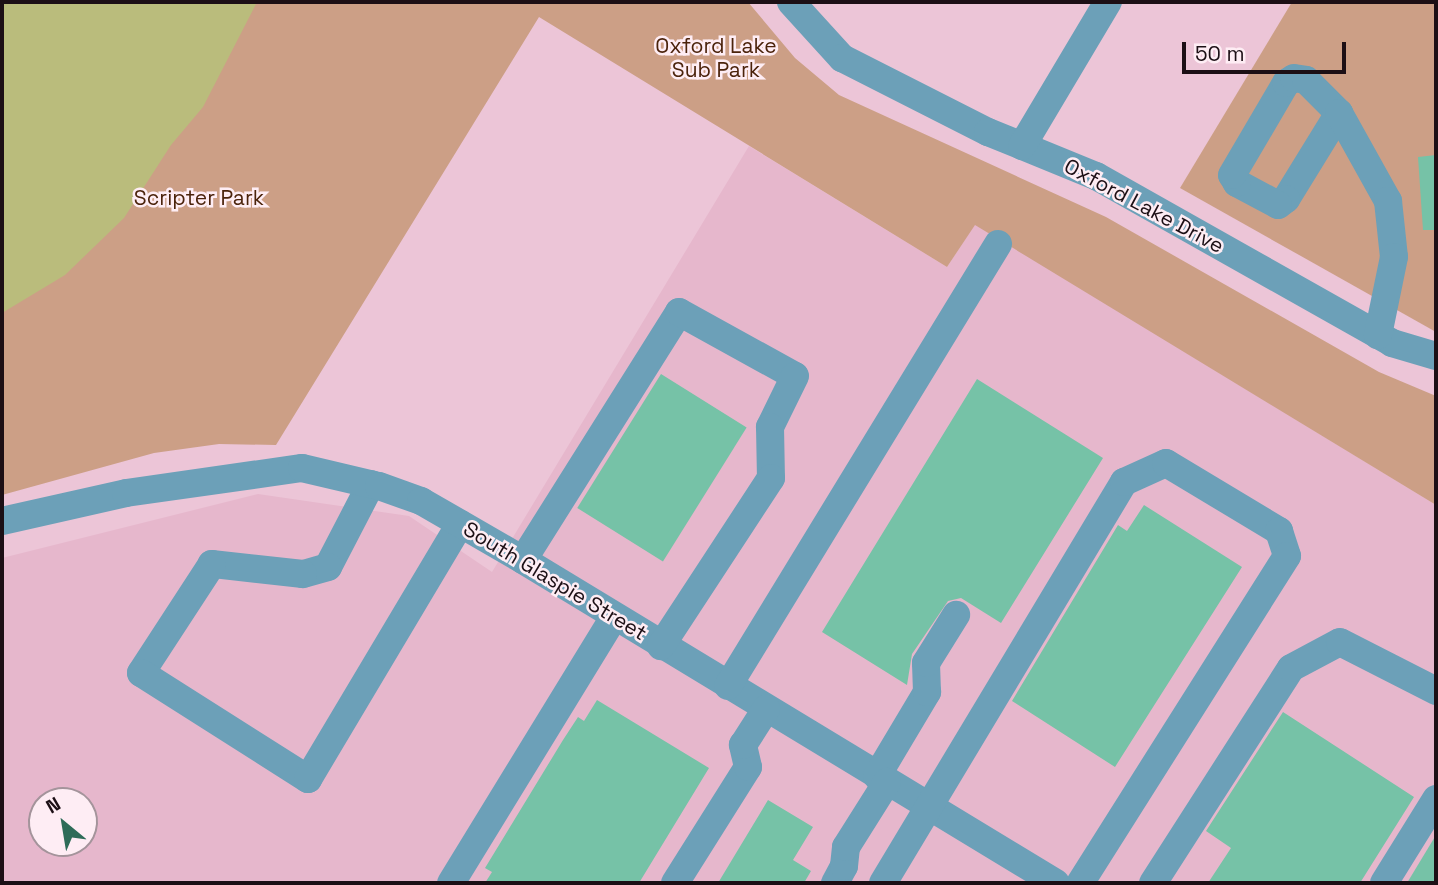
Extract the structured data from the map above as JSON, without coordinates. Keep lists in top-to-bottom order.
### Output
{
  "streets": {
    "street": ["Oxford Lake Drive", "South Glaspie Street"]
  },
  "parks": ["Oxford Lake Sub Park", "Scripter Park"],
  "scale_bar": "50 m",
  "north": "top left"
}
